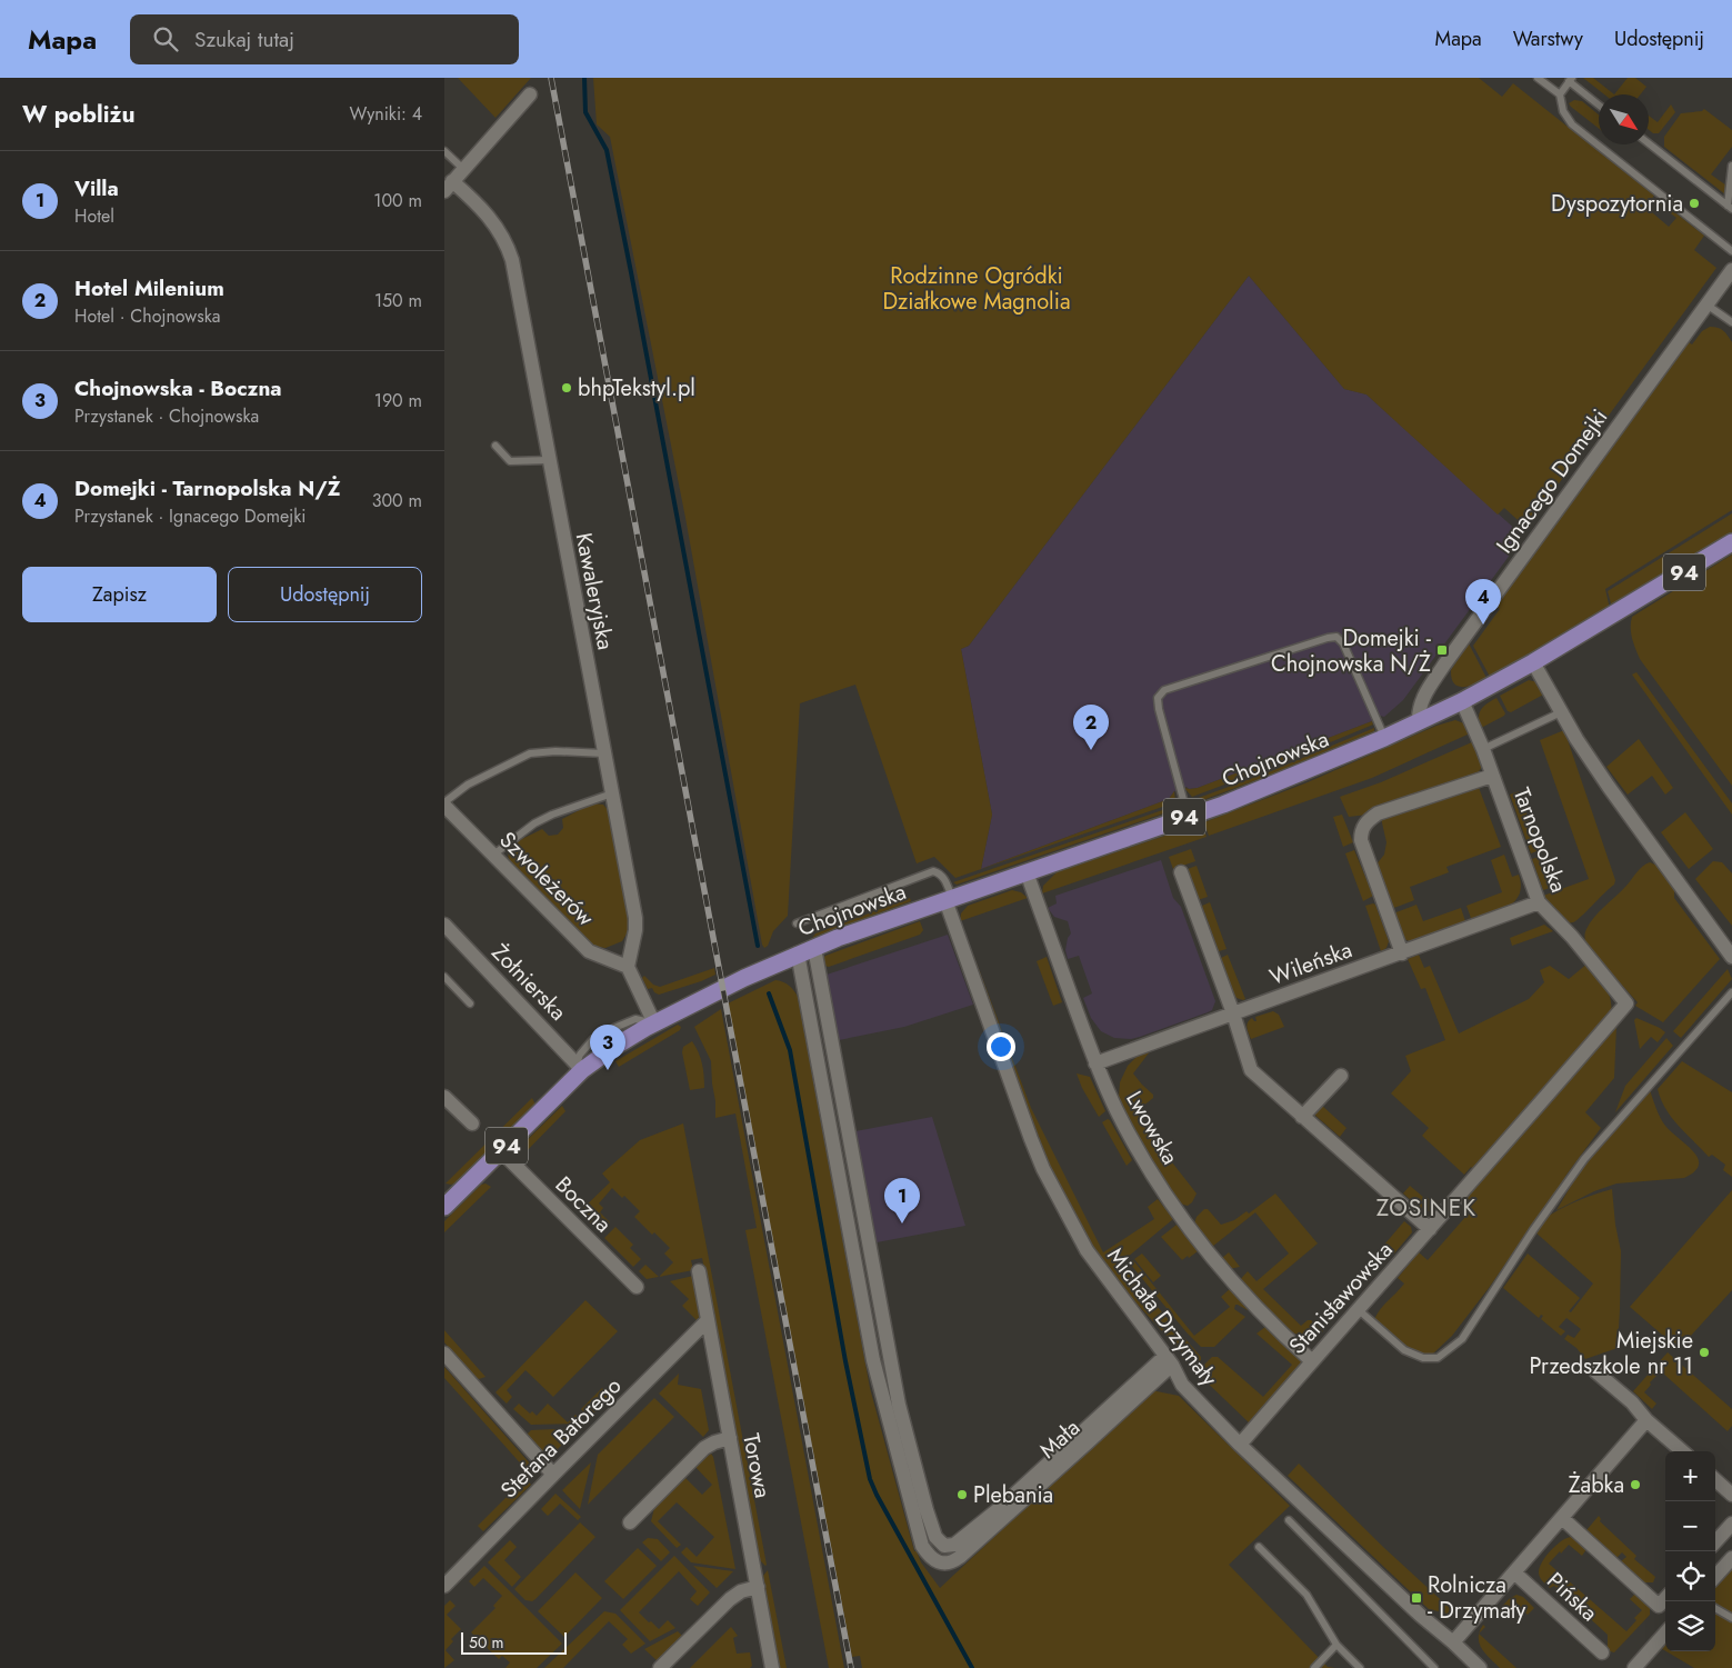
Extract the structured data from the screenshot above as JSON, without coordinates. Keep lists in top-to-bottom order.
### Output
{
  "streets": {
    "main road": ["94", "Chojnowska"],
    "street": [
      "Ignacego Domejki",
      "Kawaleryjska",
      "Tarnopolska",
      "Szwoleżerów",
      "Wileńska",
      "Żołnierska",
      "Lwowska",
      "Boczna",
      "Stanisławowska",
      "Michała Drzymały",
      "Stefana Batorego",
      "Mała",
      "Torowa",
      "Pińska"
    ]
  },
  "crossings": [
    ["Ignacego Domejki", "Chojnowska"],
    ["Kawaleryjska", "Szwoleżerów"],
    ["Chojnowska", "Tarnopolska"],
    ["Chojnowska", "Żołnierska"],
    ["Chojnowska", "Lwowska"],
    ["Chojnowska", "Boczna"],
    ["Chojnowska", "Michała Drzymały"],
    ["Chojnowska", "Mała"],
    ["Tarnopolska", "Wileńska"],
    ["Tarnopolska", "Stanisławowska"],
    ["Wileńska", "Lwowska"],
    ["Lwowska", "Stanisławowska"],
    ["Stanisławowska", "Michała Drzymały"],
    ["Michała Drzymały", "Mała"],
    ["Stefana Batorego", "Torowa"]
  ],
  "districts": ["ZOSINEK"],
  "parks": ["Rodzinne Ogródki Działkowe Magnolia"],
  "places": {
    "other": [
      "Dyspozytornia",
      "bhpTekstyl.pl",
      "Miejskie Przedszkole nr 11",
      "Żabka",
      "Plebania"
    ],
    "transit": ["Domejki - Chojnowska N/Ż", "Rolnicza - Drzymały"]
  },
  "scale_bar": "50 m",
  "north": "bottom right",
  "page": {
    "header": "Mapa",
    "search": "Szukaj tutaj",
    "nav": ["Mapa", "Warstwy", "Udostępnij"],
    "heading": ["W pobliżu", "Wyniki: 4"],
    "list": [
      {
        "mark": "1",
        "name": "Villa",
        "note": "Hotel",
        "value": "100 m"
      },
      {
        "mark": "2",
        "name": "Hotel Milenium",
        "note": "Hotel · Chojnowska",
        "value": "150 m"
      },
      {
        "mark": "3",
        "name": "Chojnowska - Boczna",
        "note": "Przystanek · Chojnowska",
        "value": "190 m"
      },
      {
        "mark": "4",
        "name": "Domejki - Tarnopolska N/Ż",
        "note": "Przystanek · Ignacego Domejki",
        "value": "300 m"
      }
    ],
    "buttons": ["Zapisz", "Udostępnij"],
    "pins": [
      "4",
      "2",
      "3",
      "1"
    ],
    "map_buttons": ["+", "−"],
    "scale": "50 m"
  }
}
